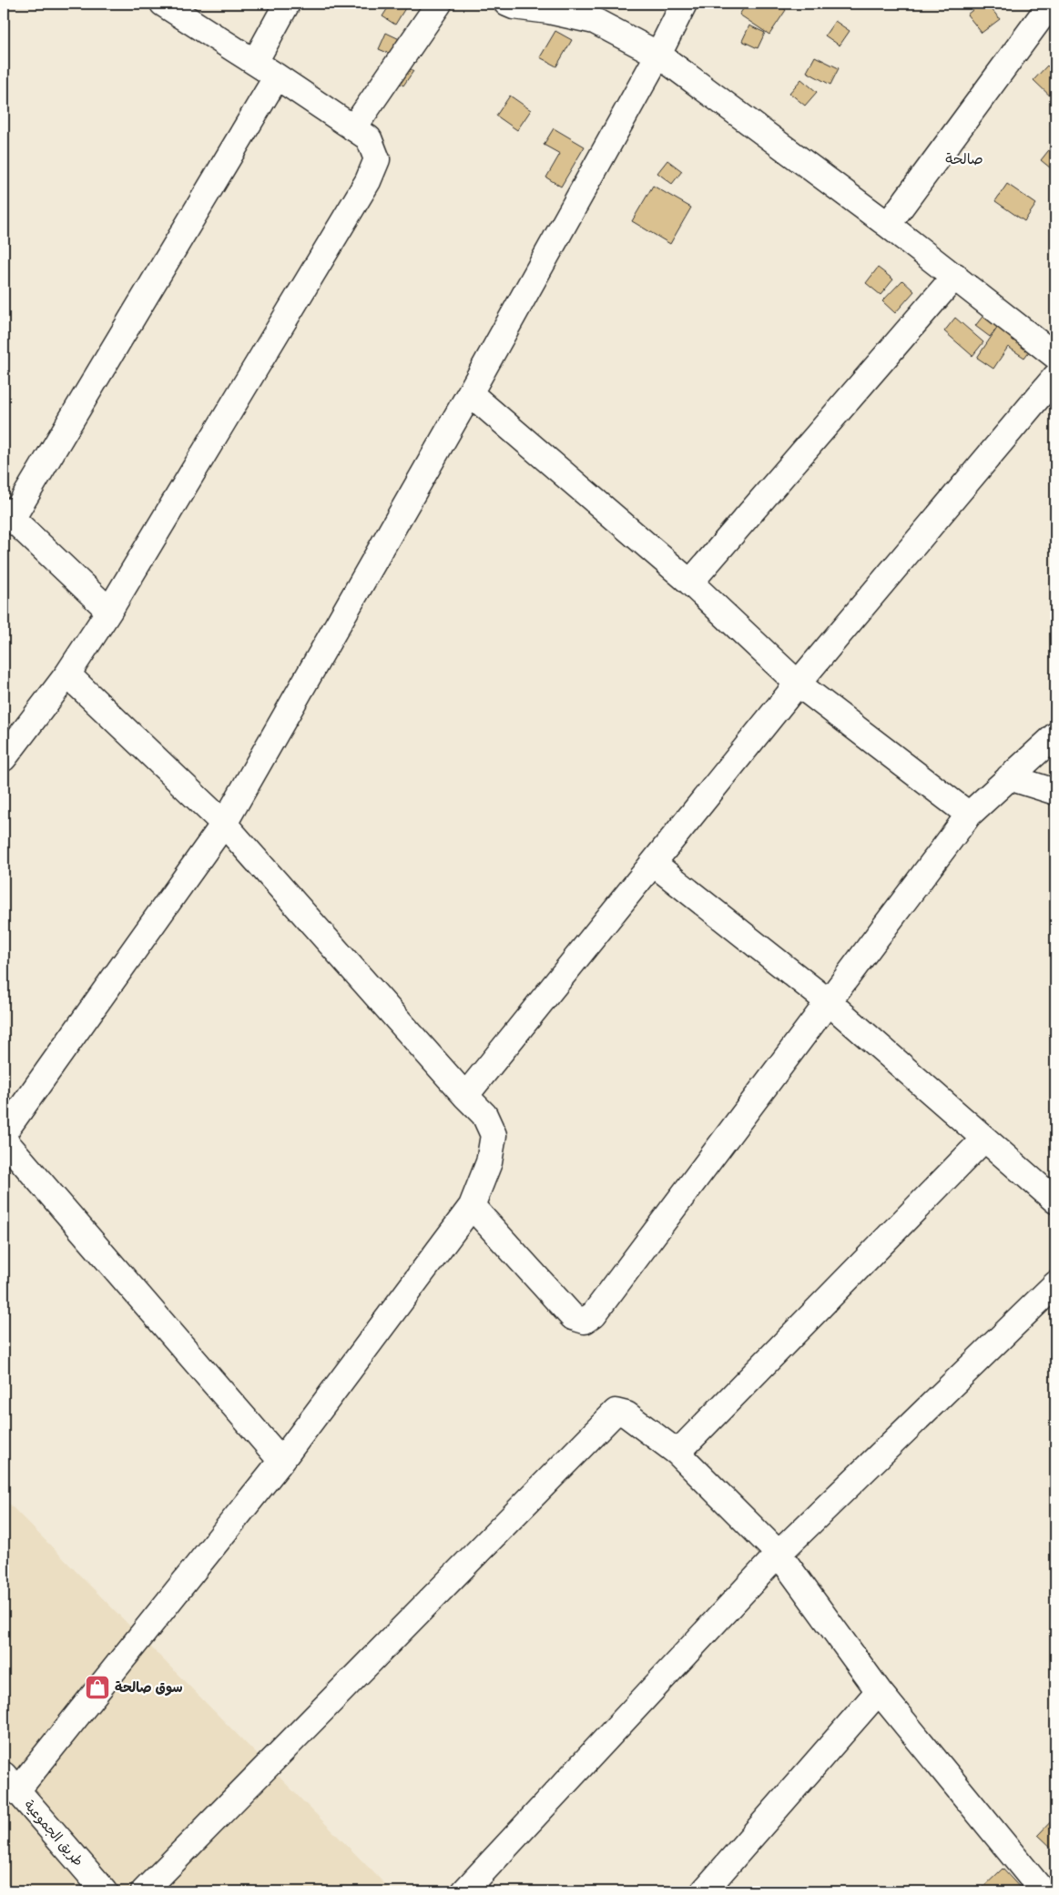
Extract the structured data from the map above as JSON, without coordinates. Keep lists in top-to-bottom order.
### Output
{
  "streets": {
    "street": ["طريق الجموعية"]
  },
  "districts": ["صالحة"],
  "places": {
    "shop": ["سوق صالحة"]
  }
}
